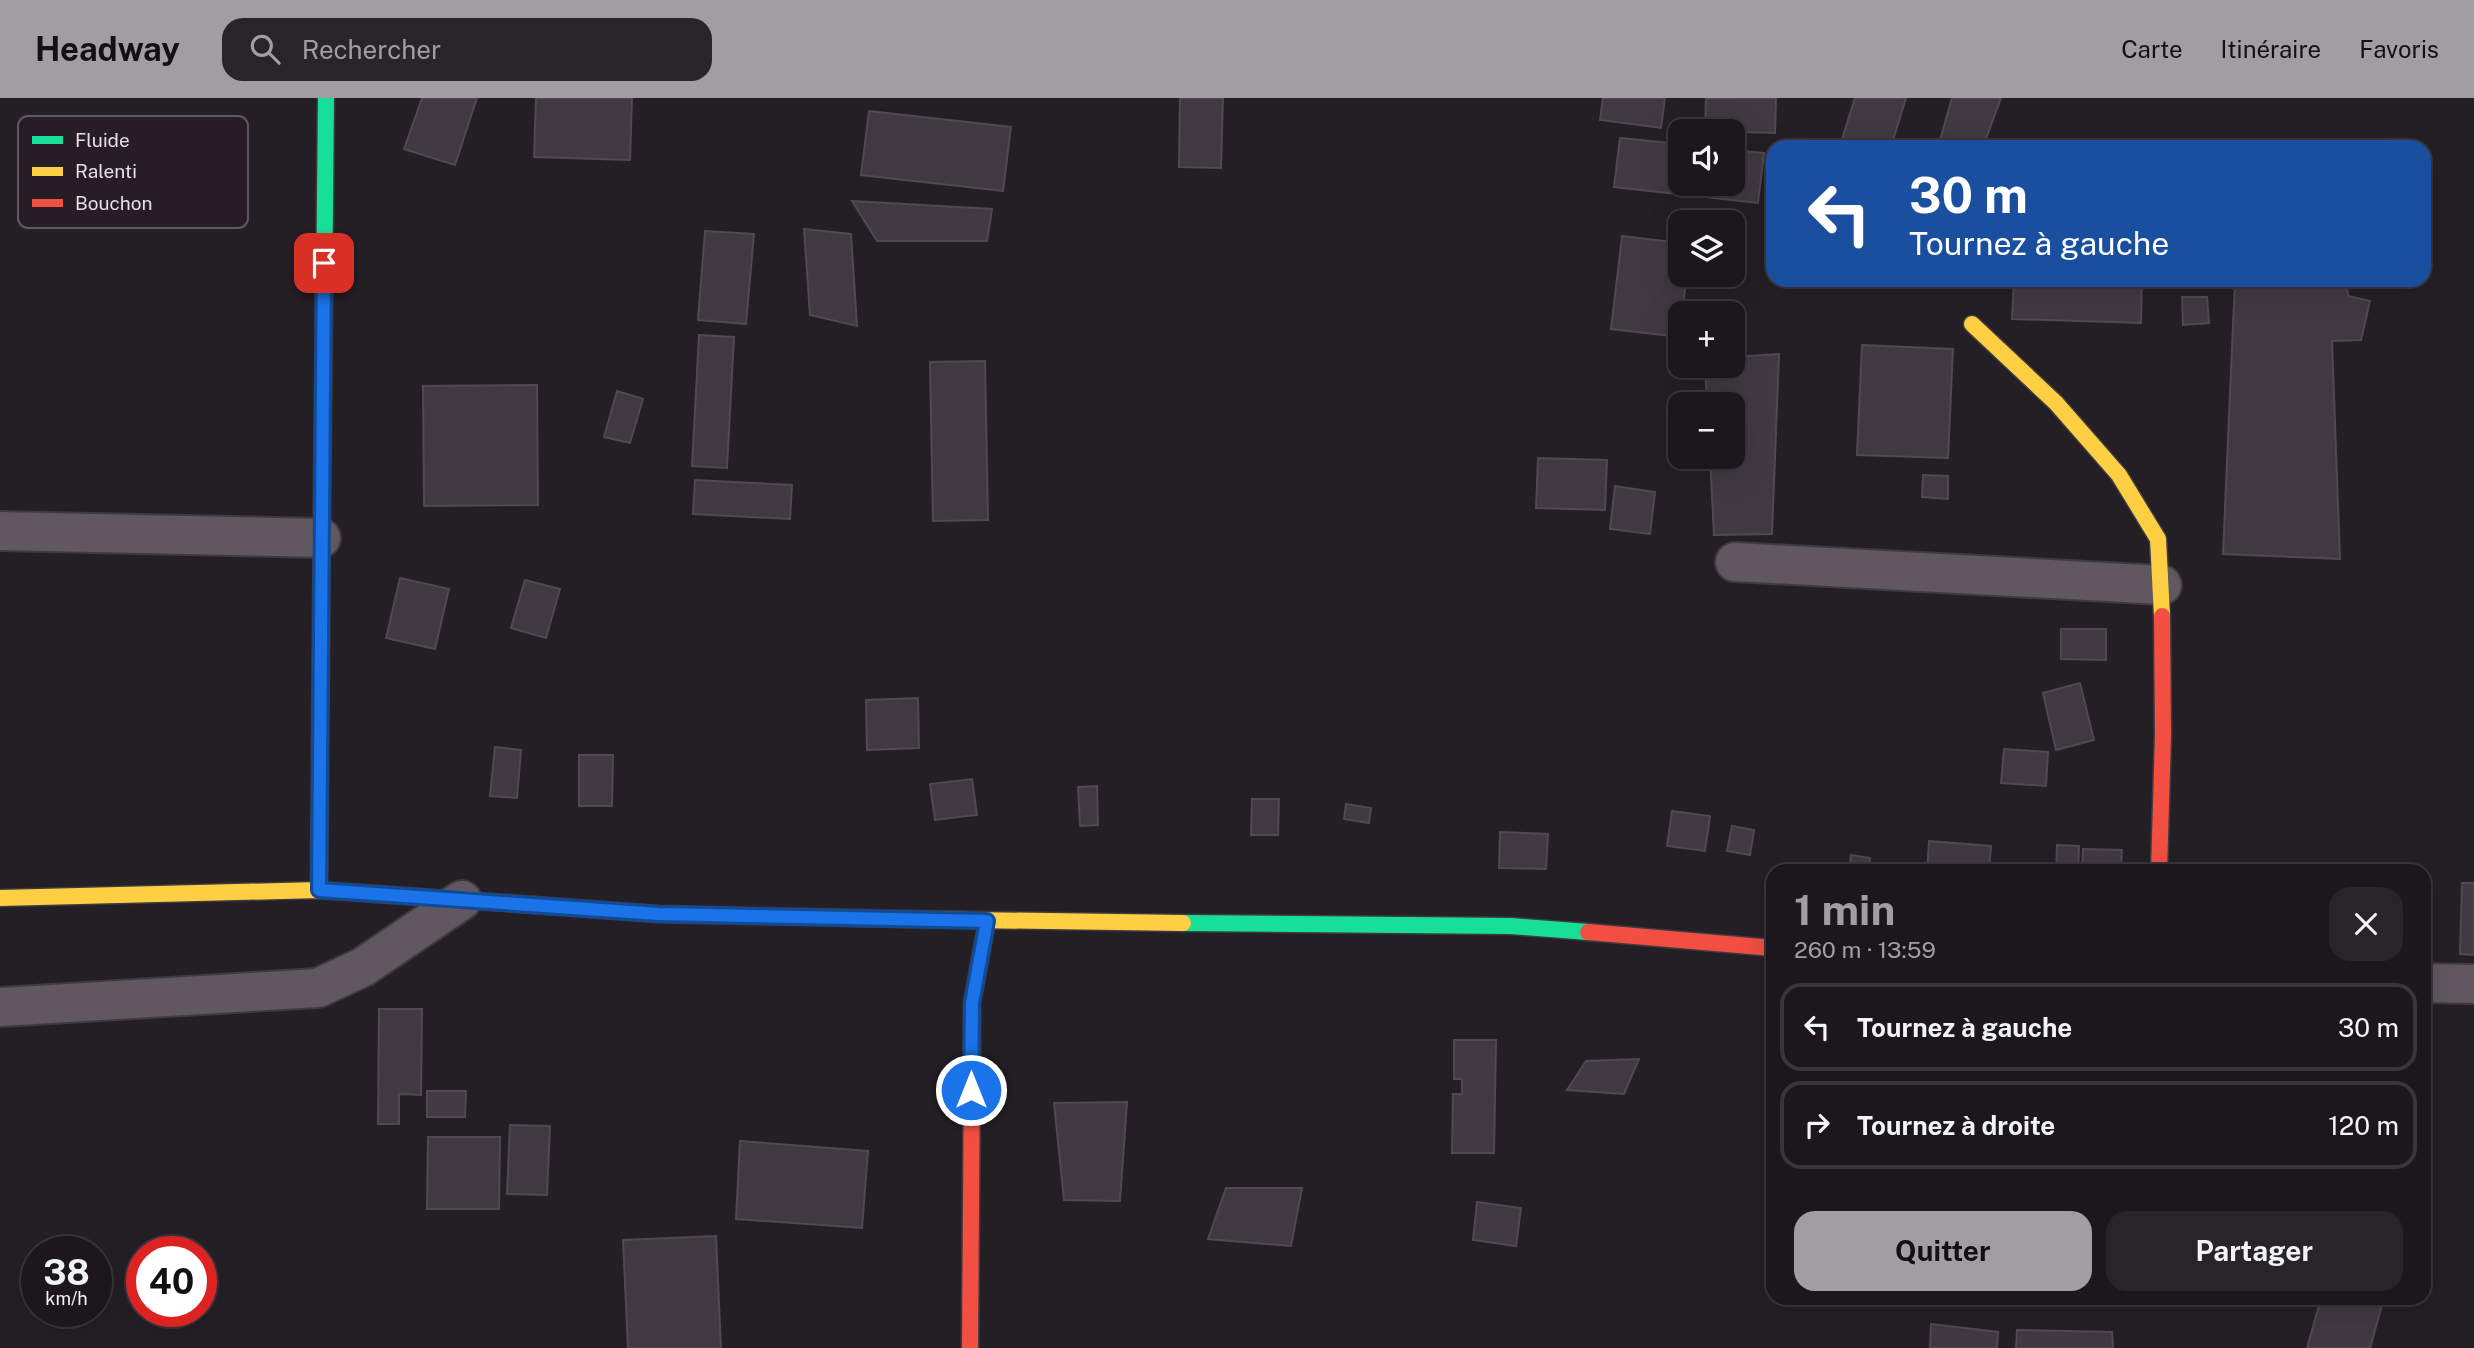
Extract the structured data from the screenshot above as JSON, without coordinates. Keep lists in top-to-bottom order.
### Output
{
  "legend": ["Fluide", "Ralenti", "Bouchon"],
  "page": {
    "header": "Headway",
    "search": "Rechercher",
    "nav": ["Carte", "Itinéraire", "Favoris"],
    "map_buttons": ["+", "−"],
    "turn": ["30 m", "Tournez à gauche"],
    "heading": ["1 min", "260 m · 13:59"],
    "list": [
      {
        "name": "Tournez à gauche",
        "value": "30 m"
      },
      {
        "name": "Tournez à droite",
        "value": "120 m"
      }
    ],
    "buttons": ["Quitter", "Partager"],
    "speed": "38 km/h",
    "limit": "40"
  }
}
